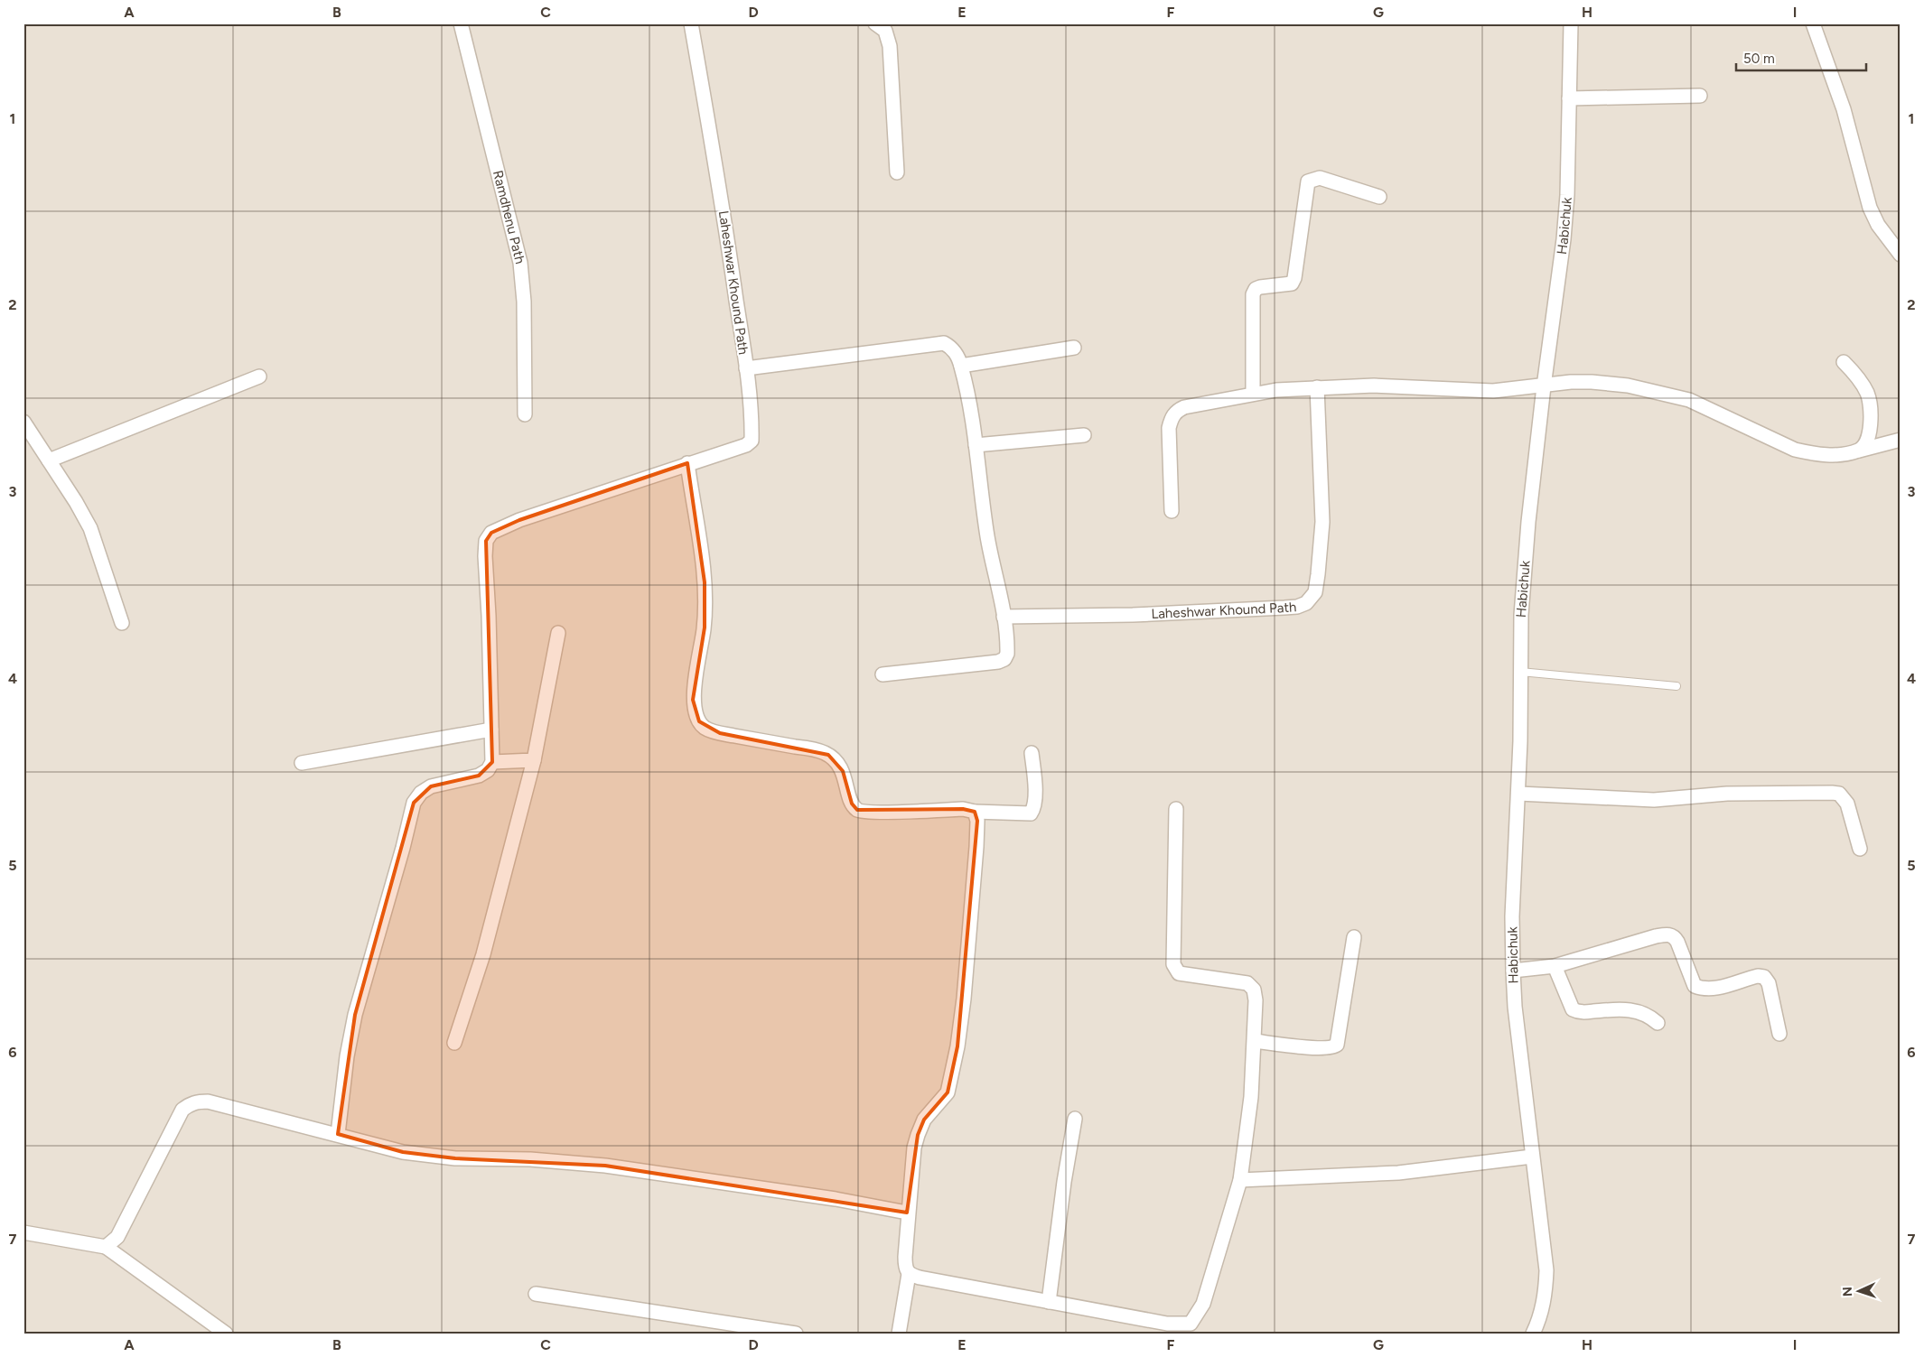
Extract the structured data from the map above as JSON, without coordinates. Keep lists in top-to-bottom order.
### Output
{
  "streets": {
    "street": ["Ramdhenu Path", "Habichuk", "Laheshwar Khound Path"]
  },
  "scale_bar": "50 m",
  "north": "left",
  "grid": {
    "columns": [
      "A",
      "B",
      "C",
      "D",
      "E",
      "F",
      "G",
      "H",
      "I"
    ],
    "rows": [
      "1",
      "2",
      "3",
      "4",
      "5",
      "6",
      "7"
    ]
  }
}
